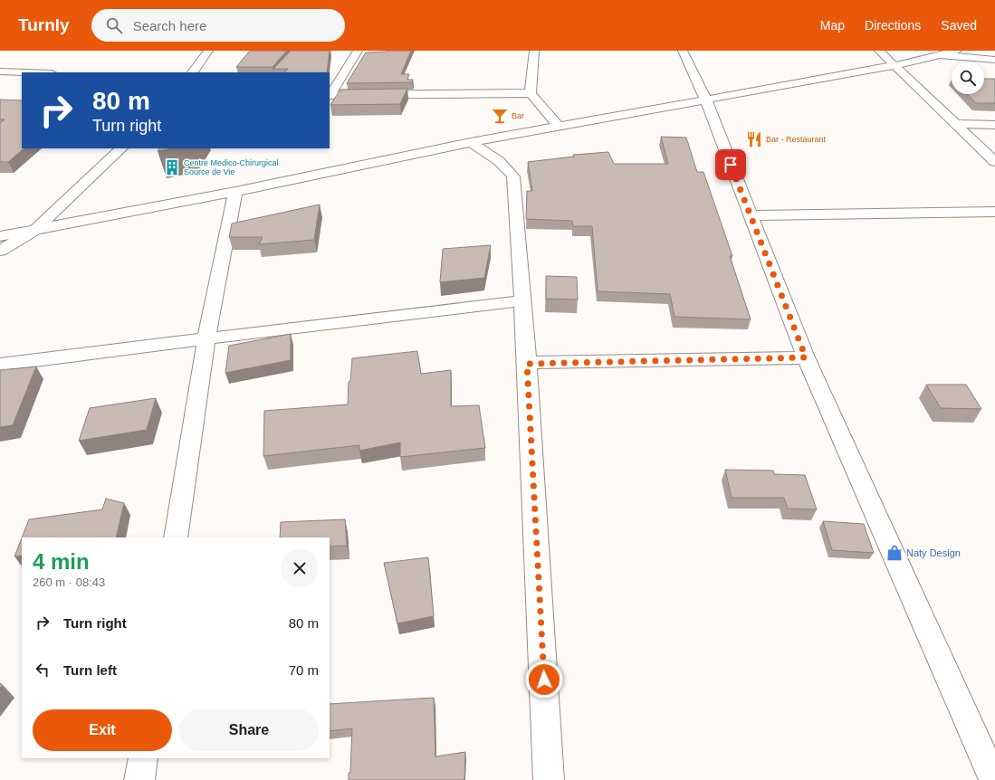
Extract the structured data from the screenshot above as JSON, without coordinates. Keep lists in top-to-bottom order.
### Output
{
  "places": {
    "bar": ["Bar"],
    "restaurant": ["Bar - Restaurant"],
    "building": ["Centre Medico-Chirurgical Source de Vie"],
    "shop": ["Naty Design"]
  },
  "page": {
    "header": "Turnly",
    "search": "Search here",
    "nav": ["Map", "Directions", "Saved"],
    "turn": ["80 m", "Turn right"],
    "heading": ["4 min", "260 m · 08:43"],
    "list": [
      {
        "name": "Turn right",
        "value": "80 m"
      },
      {
        "name": "Turn left",
        "value": "70 m"
      }
    ],
    "buttons": ["Exit", "Share"]
  }
}
